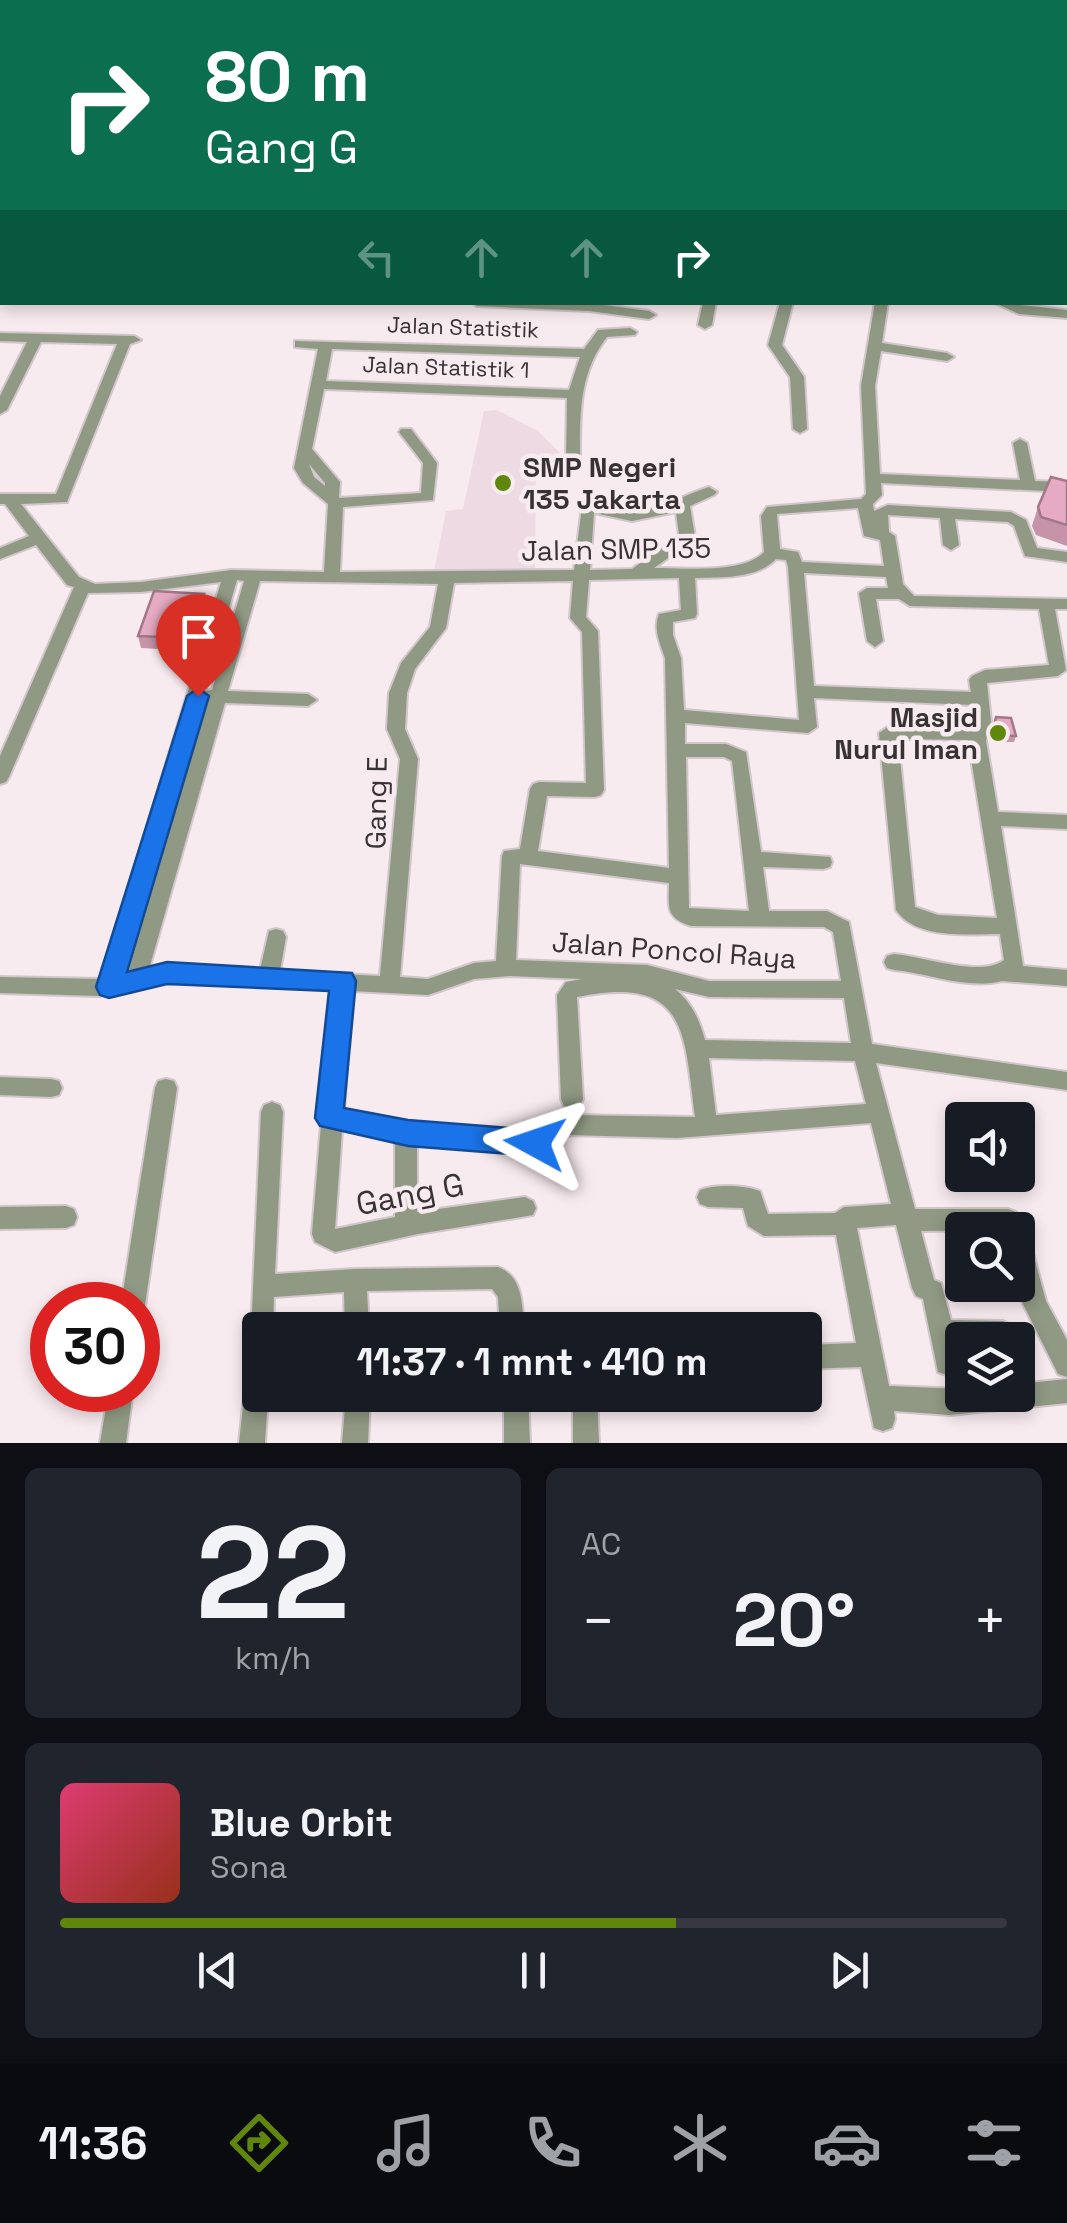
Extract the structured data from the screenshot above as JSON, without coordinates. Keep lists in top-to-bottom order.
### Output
{
  "streets": {
    "street": [
      "Jalan Statistik",
      "Jalan Statistik 1",
      "Jalan SMP 135",
      "Gang E",
      "Jalan Poncol Raya",
      "Gang G"
    ]
  },
  "crossings": [
    ["Jalan SMP 135", "Gang E"],
    ["Gang E", "Jalan Poncol Raya"],
    ["Jalan Poncol Raya", "Gang G"]
  ],
  "places": ["SMP Negeri 135 Jakarta", "Masjid Nurul Iman"],
  "page": {
    "turn": ["80 m", "Gang G"],
    "limit": "30",
    "trip": "11:37 · 1 mnt · 410 m",
    "tile": [
      ["22", "km/h"],
      "AC"
    ],
    "heat": ["−", "20°", "+"],
    "song": ["Blue Orbit", "Sona"],
    "tabs": "11:36"
  }
}
